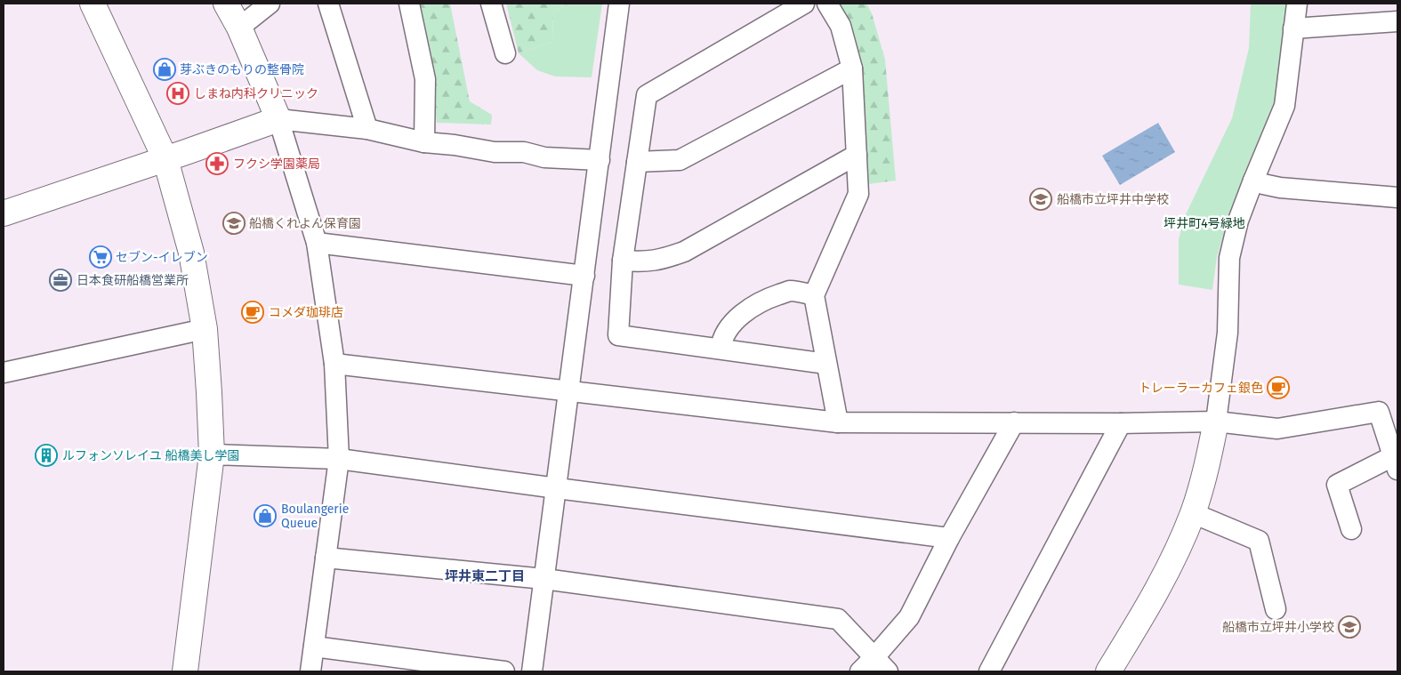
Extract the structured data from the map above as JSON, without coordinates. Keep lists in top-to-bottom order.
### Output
{
  "districts": ["坪井東二丁目"],
  "parks": ["坪井町4号緑地"],
  "places": {
    "shop": ["芽ぶきのもりの整骨院", "Boulangerie Queue"],
    "hospital": ["しまね内科クリニック"],
    "pharmacy": ["フクシ学園薬局"],
    "school or university": ["船橋市立坪井中学校", "船橋くれよん保育園", "船橋市立坪井小学校"],
    "supermarket": ["セブン-イレブン"],
    "office": ["日本食研船橋営業所"],
    "cafe": ["コメダ珈琲店", "トレーラーカフェ銀色"],
    "building": ["ルフォンソレイユ 船橋美し学園"]
  }
}
